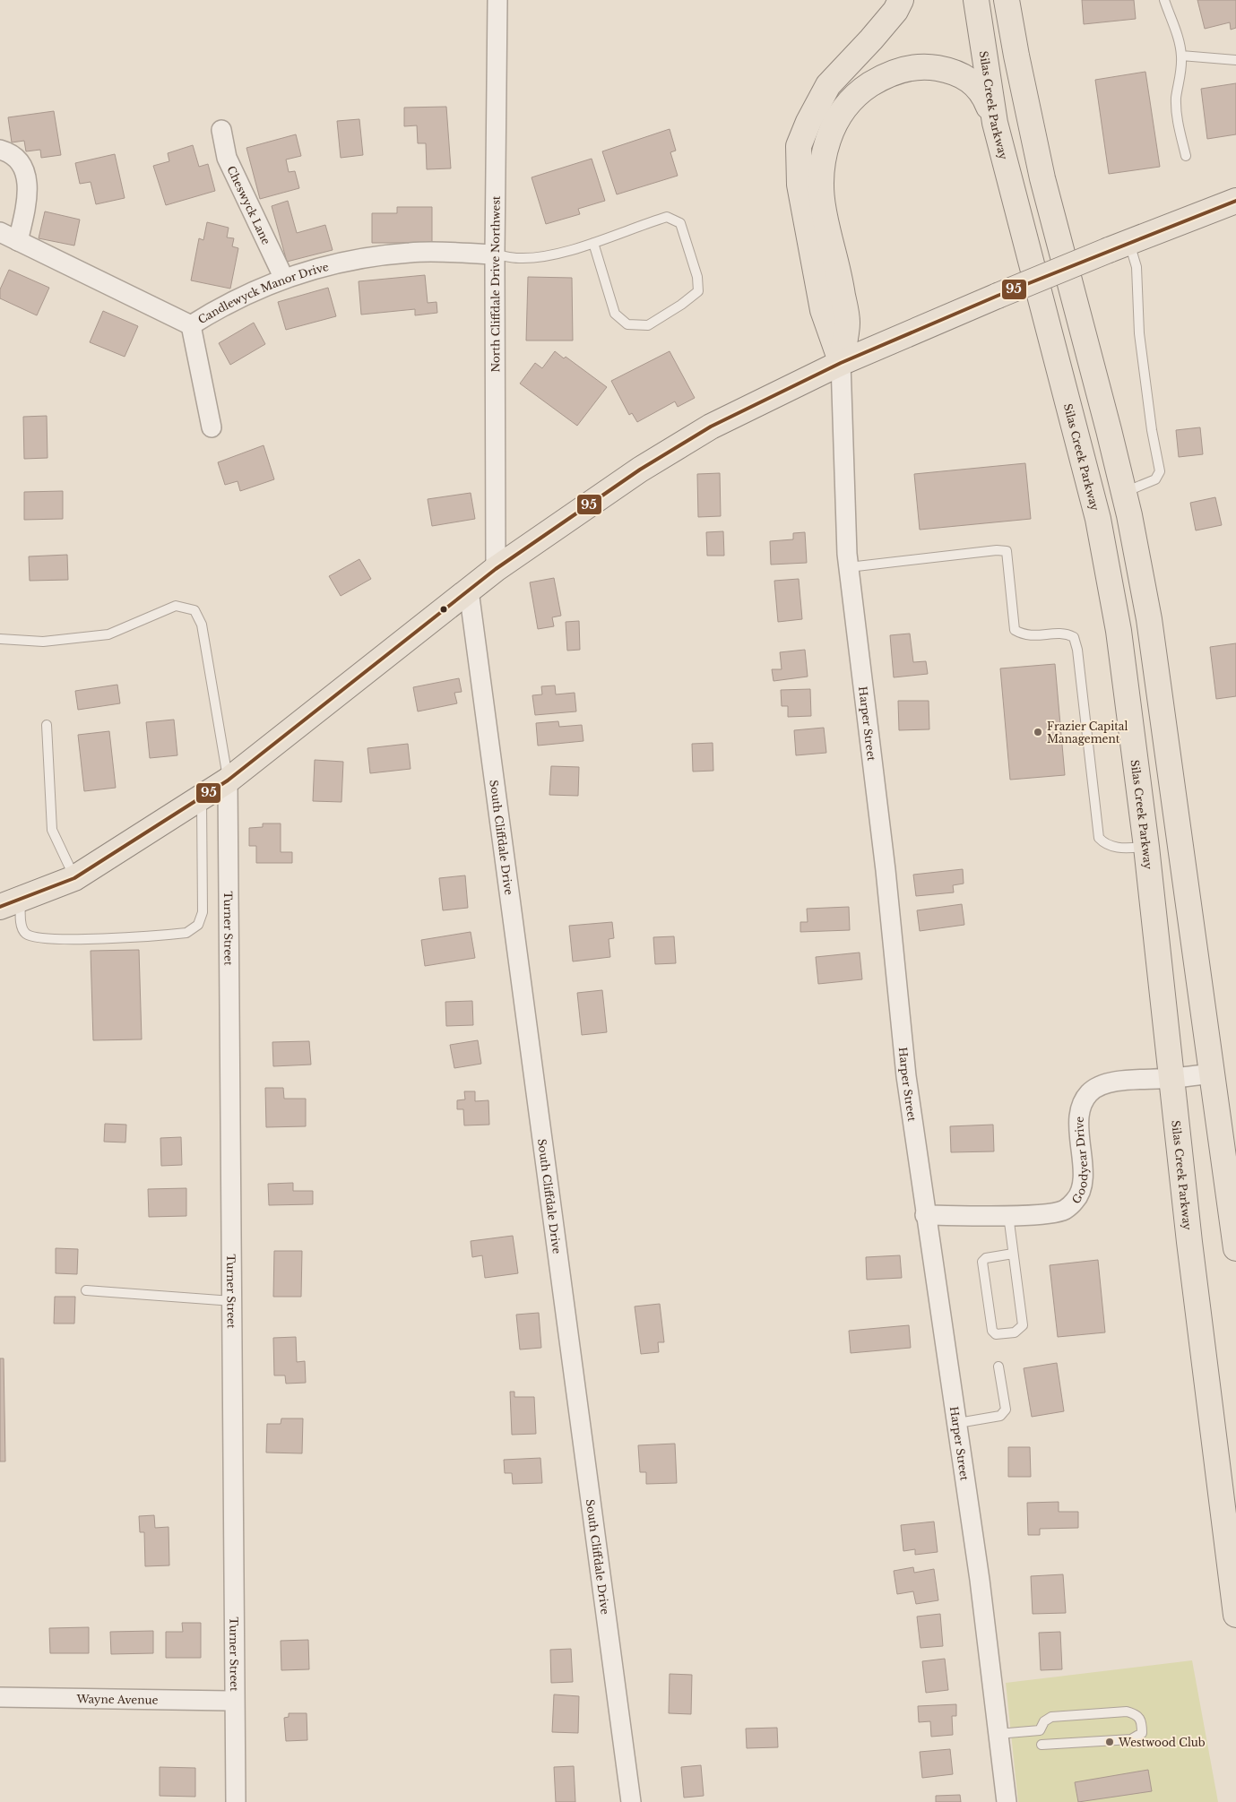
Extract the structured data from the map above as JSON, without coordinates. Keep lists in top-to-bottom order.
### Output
{
  "streets": {
    "main road": ["Silas Creek Parkway"],
    "street": [
      "Cheswyck Lane",
      "North Cliffdale Drive Northwest",
      "Candlewyck Manor Drive",
      "Harper Street",
      "South Cliffdale Drive",
      "Turner Street",
      "Goodyear Drive",
      "Wayne Avenue"
    ]
  },
  "crossings": [
    ["Silas Creek Parkway", "Goodyear Drive"],
    ["Cheswyck Lane", "Candlewyck Manor Drive"],
    ["North Cliffdale Drive Northwest", "Candlewyck Manor Drive"],
    ["Harper Street", "Goodyear Drive"],
    ["Turner Street", "Wayne Avenue"]
  ],
  "places": ["Frazier Capital Management", "Westwood Club"],
  "lines": ["transit line 95"]
}
